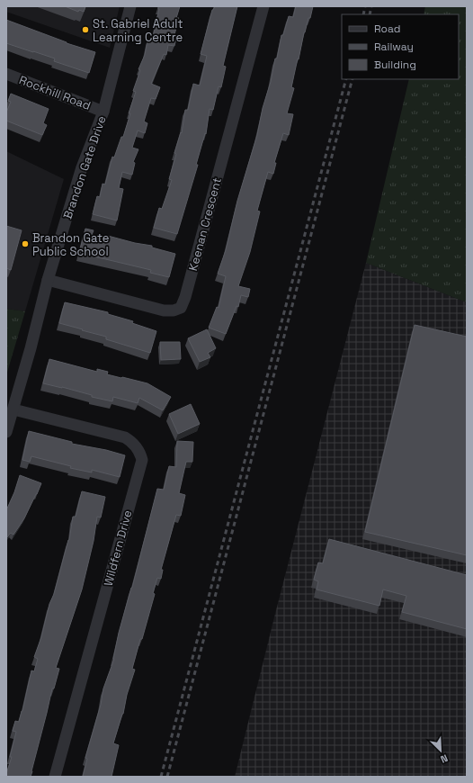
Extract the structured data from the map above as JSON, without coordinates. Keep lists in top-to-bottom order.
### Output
{
  "streets": {
    "street": [
      "Rockhill Road",
      "Brandon Gate Drive",
      "Keenan Crescent",
      "Wildfern Drive"
    ]
  },
  "crossings": [
    ["Rockhill Road", "Brandon Gate Drive"],
    ["Brandon Gate Drive", "Keenan Crescent"],
    ["Brandon Gate Drive", "Wildfern Drive"]
  ],
  "places": ["St. Gabriel Adult Learning Centre", "Brandon Gate Public School"],
  "legend": ["Road", "Railway", "Building"],
  "north": "bottom right"
}
